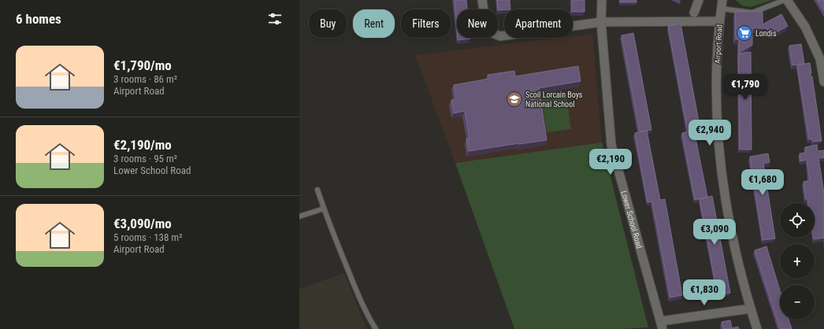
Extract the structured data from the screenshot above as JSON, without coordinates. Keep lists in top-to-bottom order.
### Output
{
  "streets": {
    "street": ["Airport Road", "Lower School Road"]
  },
  "places": {
    "supermarket": ["Londis"],
    "school or university": ["Scoil Lorcain Boys National School"]
  },
  "page": {
    "heading": "6 homes",
    "chip": [
      "Buy",
      "Rent",
      "Filters",
      "New",
      "Apartment"
    ],
    "list": [
      {
        "name": "€1,790/mo",
        "note": "3 rooms · 86 m² · Airport Road"
      },
      {
        "name": "€2,190/mo",
        "note": "3 rooms · 95 m² · Lower School Road"
      },
      {
        "name": "€3,090/mo",
        "note": "5 rooms · 138 m² · Airport Road"
      }
    ],
    "price": [
      "€1,790",
      "€2,940",
      "€2,190",
      "€1,680",
      "€3,090",
      "€1,830"
    ],
    "map_buttons": ["+", "−"]
  }
}
